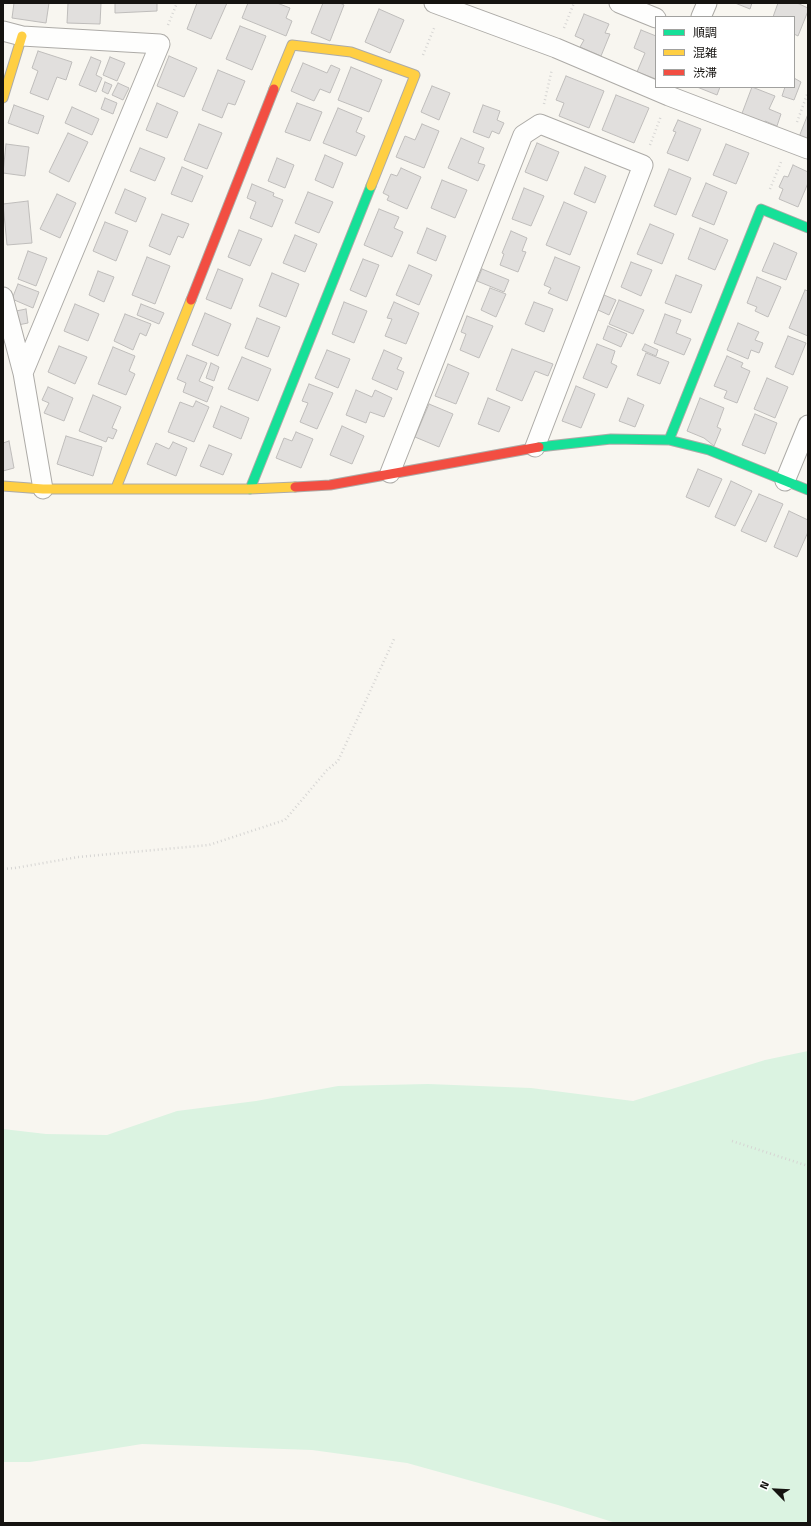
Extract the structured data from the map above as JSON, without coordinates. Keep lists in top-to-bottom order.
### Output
{
  "legend": ["順調", "混雑", "渋滞"],
  "north": "top left"
}
